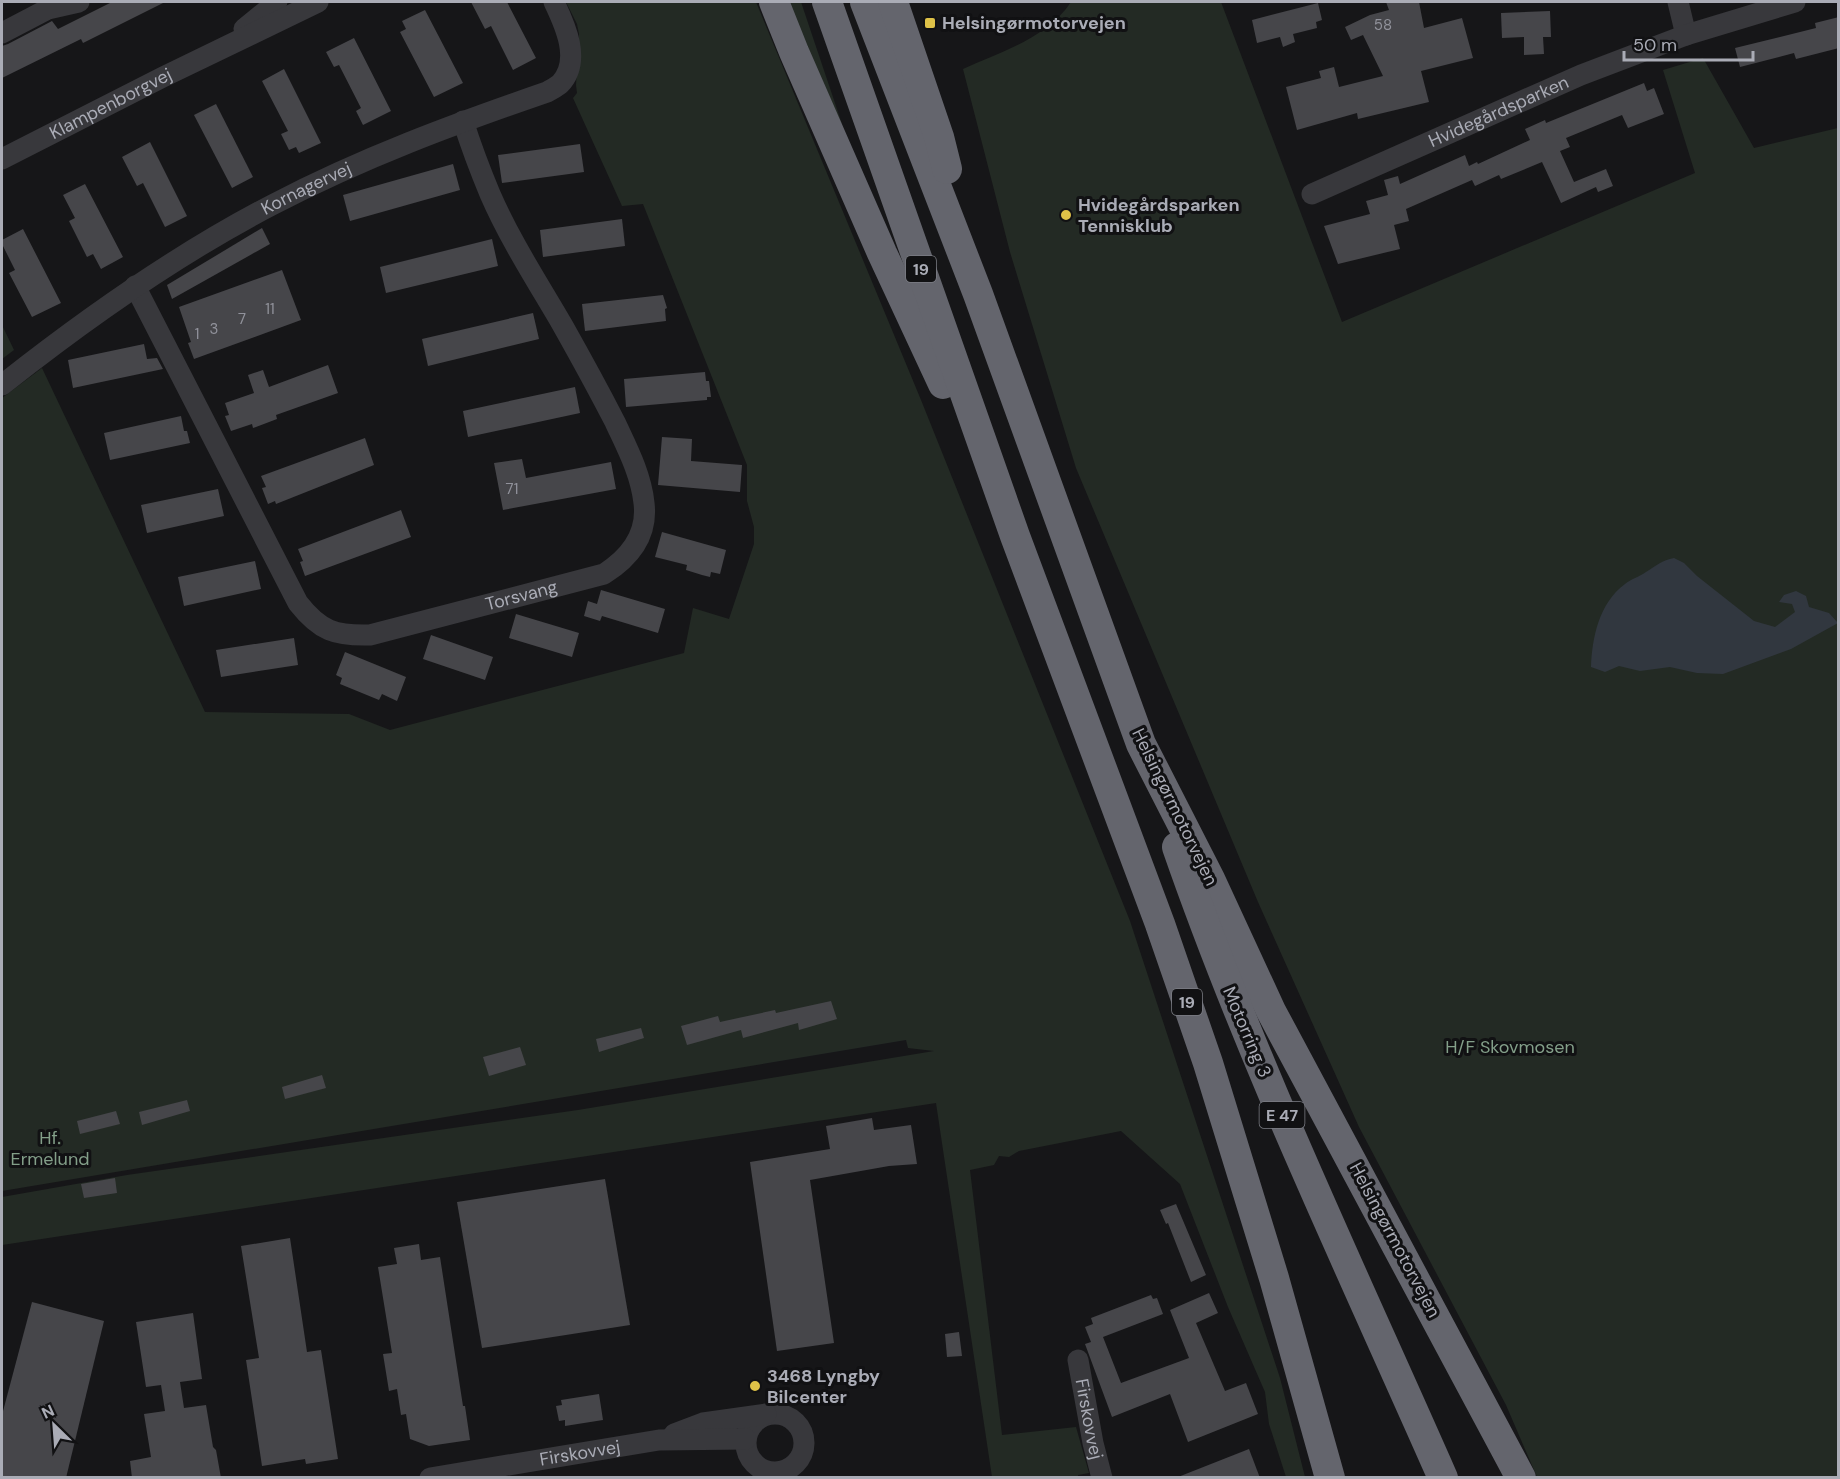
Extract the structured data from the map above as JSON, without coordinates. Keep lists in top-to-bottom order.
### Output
{
  "streets": {
    "highway": [
      "19",
      "Helsingørmotorvejen",
      "Motorring 3",
      "E 47"
    ],
    "street": [
      "Klampenborgvej",
      "Hvidegårdsparken",
      "Kornagervej",
      "Torsvang",
      "Firskovvej"
    ]
  },
  "crossings": [
    ["Kornagervej", "Torsvang"],
    ["Helsingørmotorvejen", "Motorring 3"]
  ],
  "parks": ["H/F Skovmosen", "Hf. Ermelund"],
  "places": {
    "transit": ["Helsingørmotorvejen"],
    "other": ["Hvidegårdsparken Tennisklub", "3468 Lyngby Bilcenter"]
  },
  "house_numbers": [
    "58",
    "11",
    "7",
    "3",
    "1",
    "71"
  ],
  "scale_bar": "50 m",
  "north": "top left"
}
